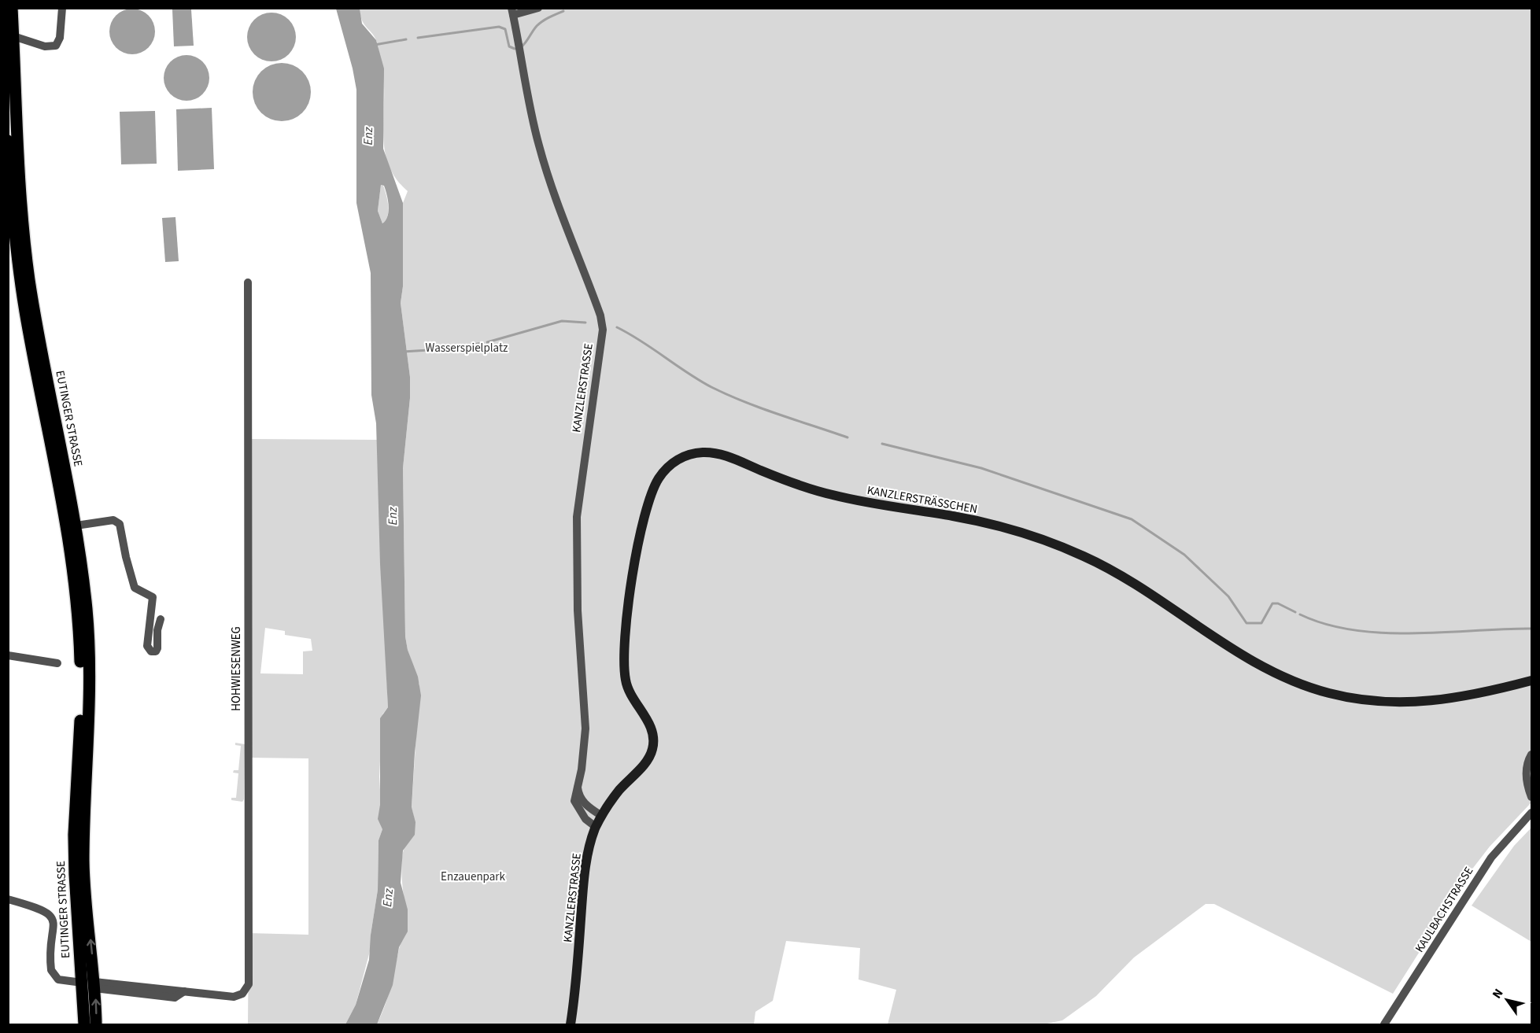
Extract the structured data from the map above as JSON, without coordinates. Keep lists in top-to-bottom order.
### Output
{
  "streets": {
    "main road": ["KANZLERSTRASSE", "EUTINGER STRASSE", "KANZLERSTRÄSSCHEN"],
    "street": ["HOHWIESENWEG", "KAULBACHSTRASSE"]
  },
  "crossings": [
    ["KANZLERSTRASSE", "KANZLERSTRÄSSCHEN"],
    ["EUTINGER STRASSE", "HOHWIESENWEG"]
  ],
  "water": ["Enz"],
  "parks": ["Wasserspielplatz", "Enzauenpark"],
  "north": "top left"
}
